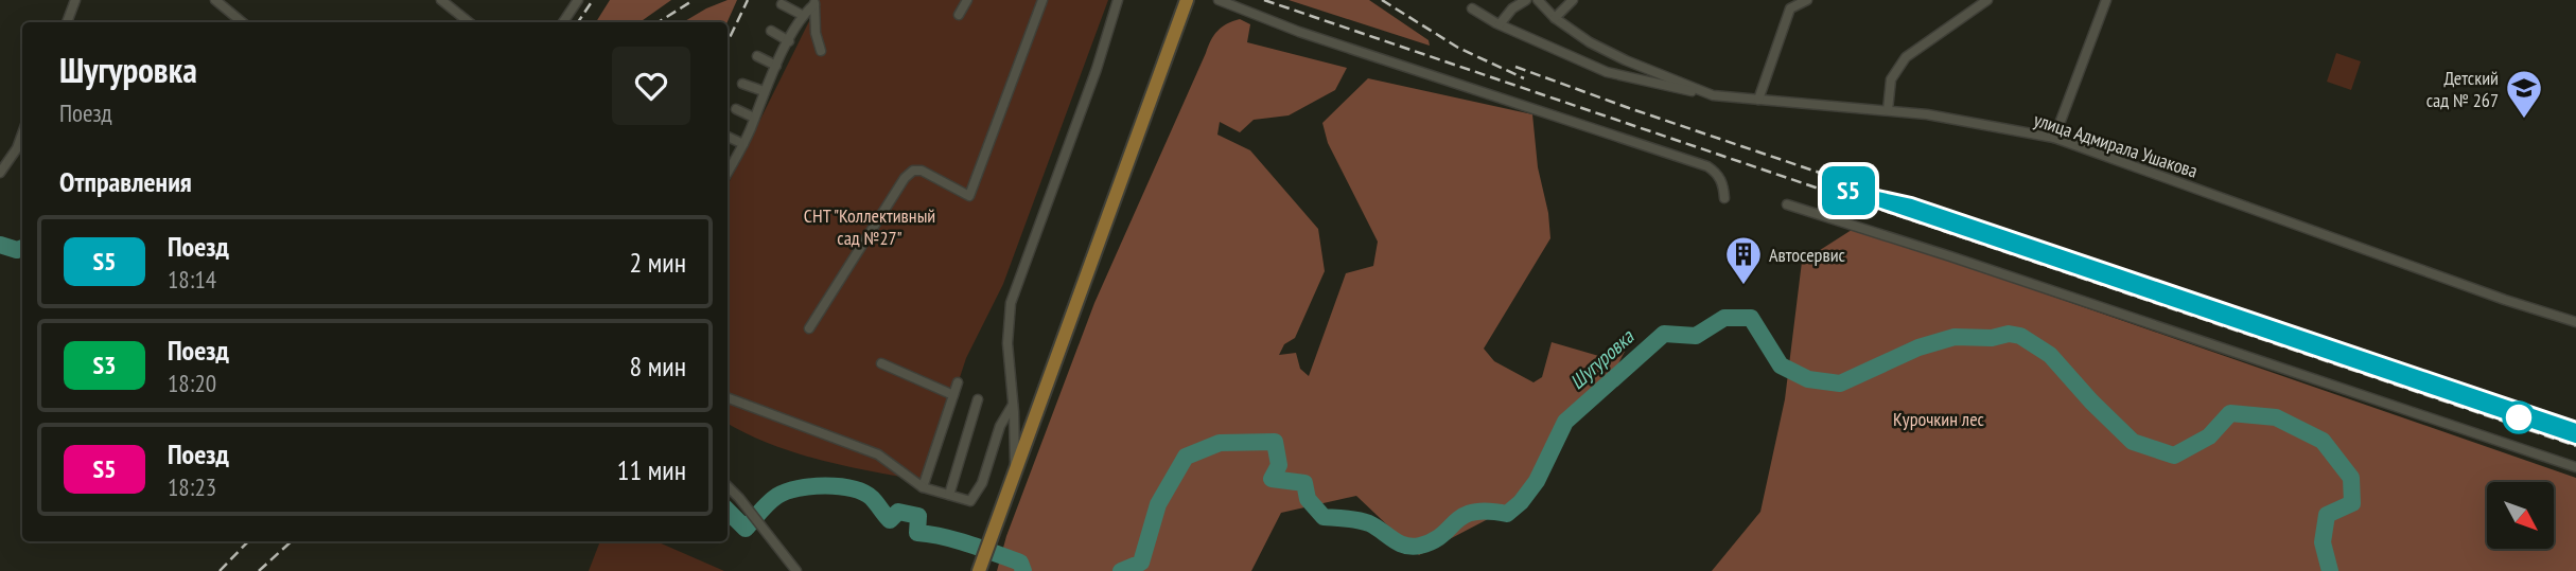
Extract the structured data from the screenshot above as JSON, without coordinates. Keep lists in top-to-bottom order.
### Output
{
  "streets": {
    "street": ["улица Адмирала Ушакова"]
  },
  "water": ["Шугуровка"],
  "parks": ["СНТ \"Коллективный сад №27\"", "Курочкин лес"],
  "places": {
    "school or university": ["Детский сад № 267"],
    "building": ["Автосервис"]
  },
  "north": "bottom right",
  "page": {
    "on_map": "S5",
    "heading": [
      ["Шугуровка", "Поезд"],
      "Отправления"
    ],
    "list": [
      {
        "mark": "S5",
        "name": "Поезд",
        "note": "18:14",
        "value": "2 мин"
      },
      {
        "mark": "S3",
        "name": "Поезд",
        "note": "18:20",
        "value": "8 мин"
      },
      {
        "mark": "S5",
        "name": "Поезд",
        "note": "18:23",
        "value": "11 мин"
      }
    ]
  }
}
